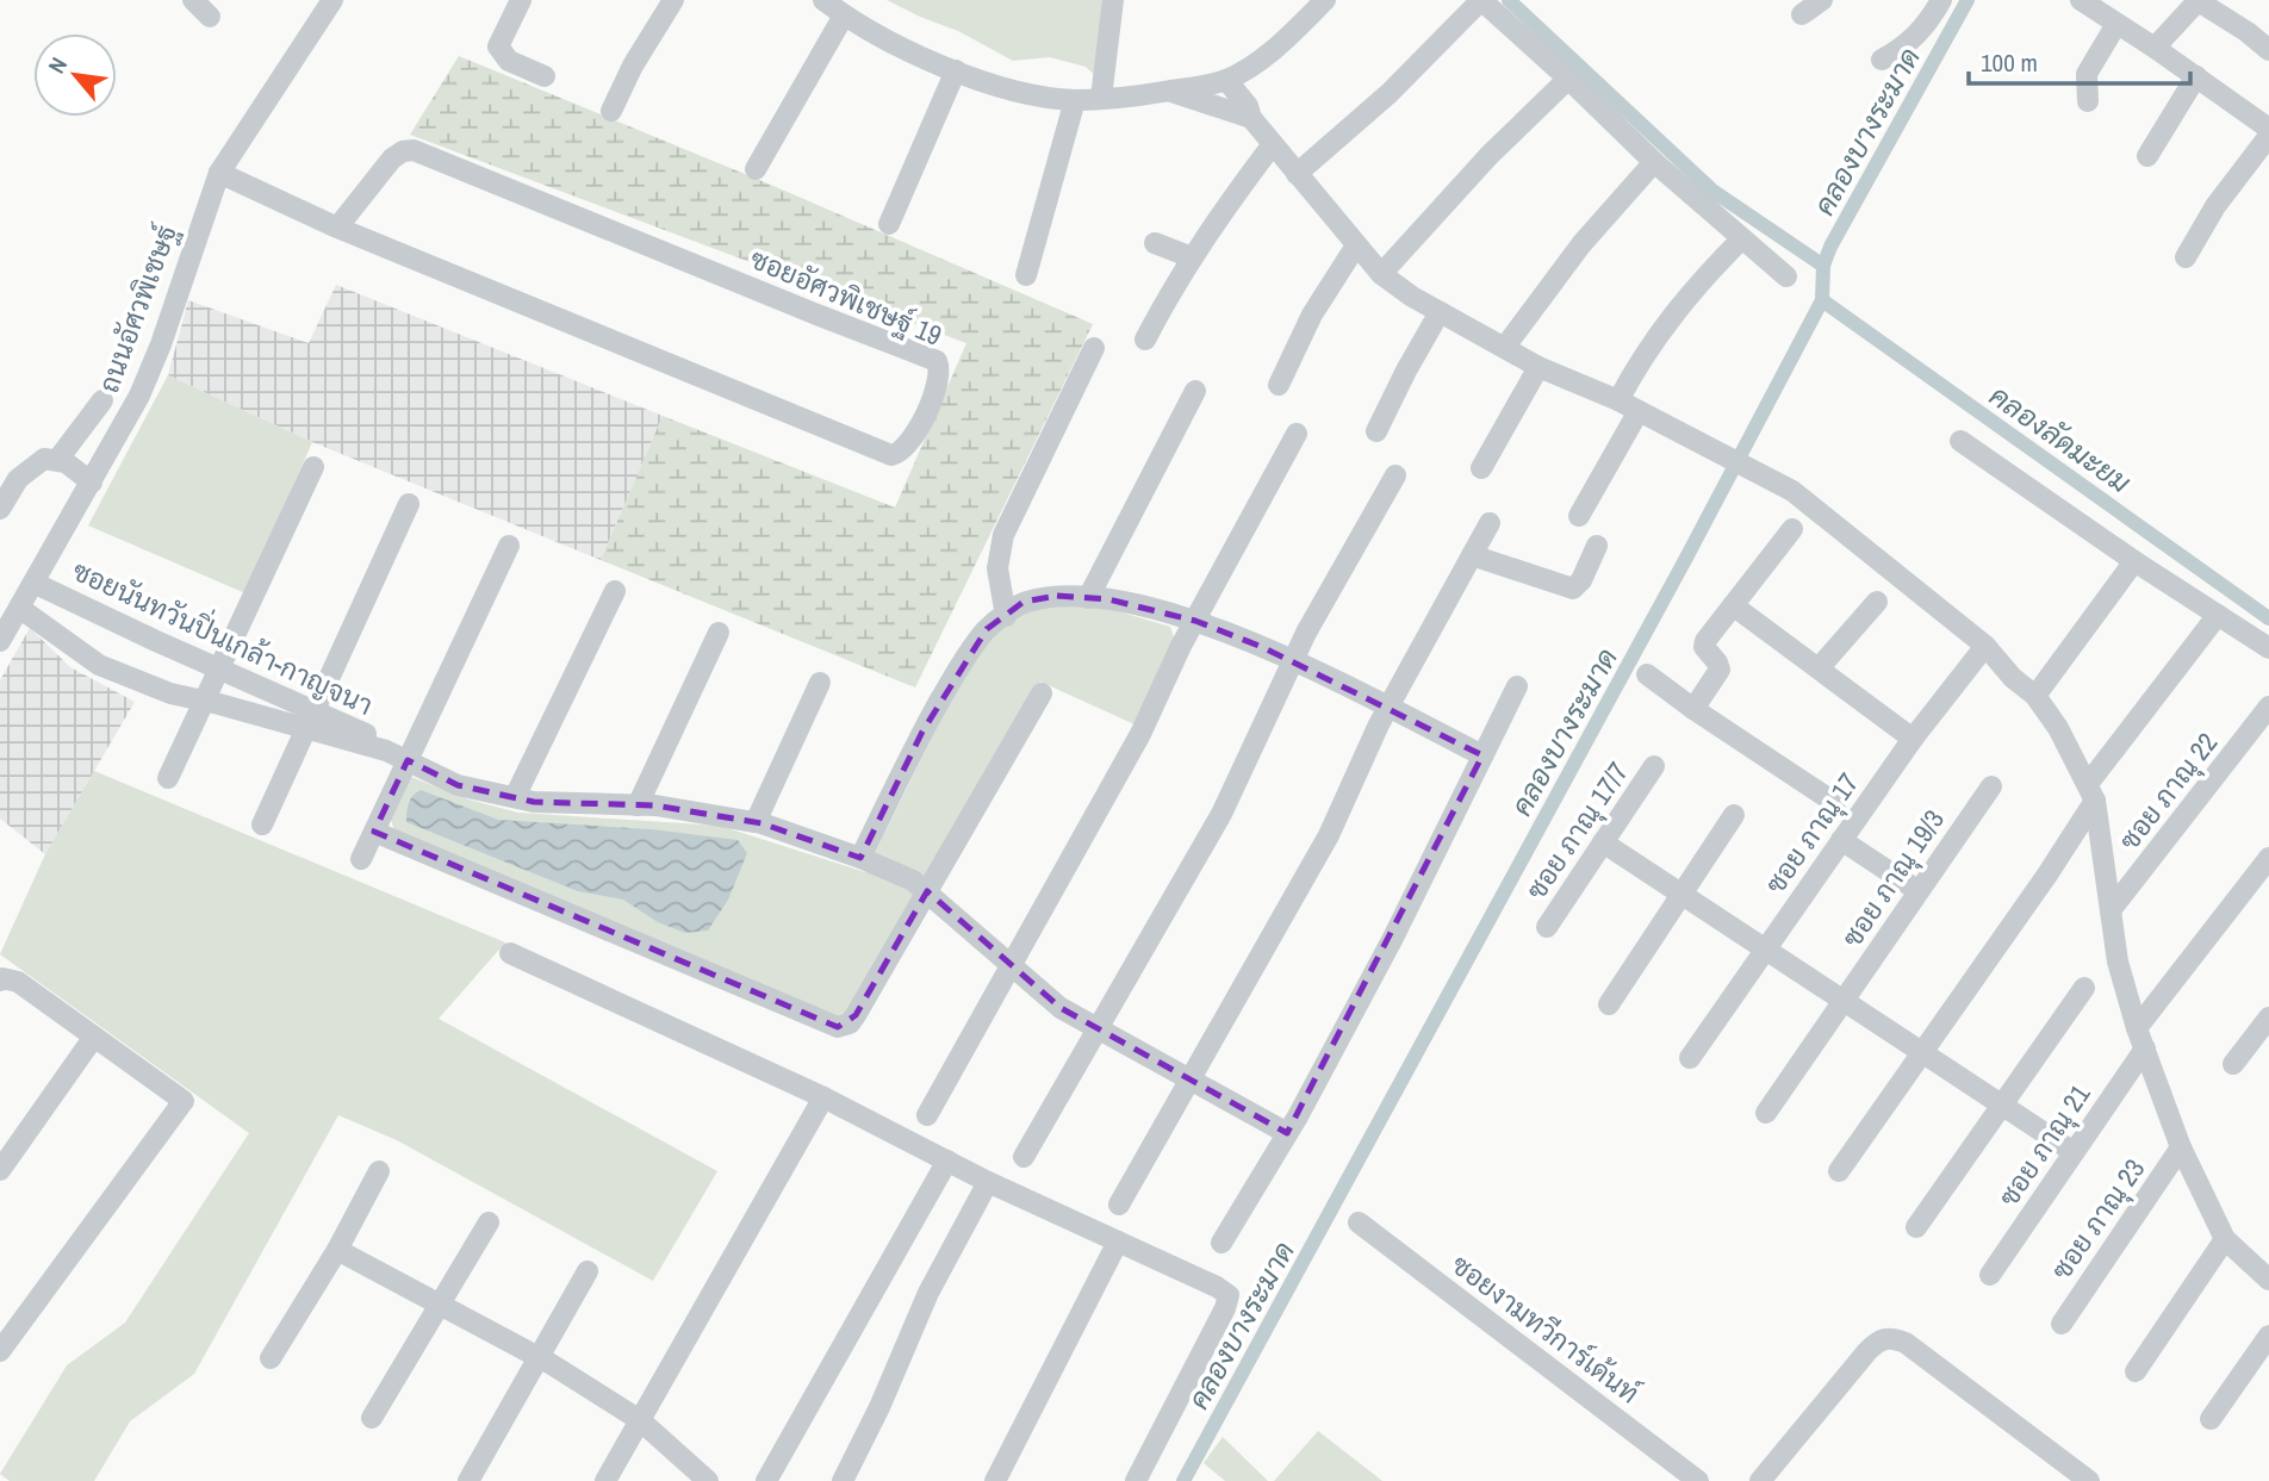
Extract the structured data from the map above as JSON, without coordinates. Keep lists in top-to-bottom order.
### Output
{
  "streets": {
    "street": [
      "ซอยอัศวพิเชษฐ์ 19",
      "ถนนอัศวพิเชษฐ์",
      "ซอยนันทวันปิ่นเกล้า-กาญจนา",
      "ซอย ภาณุ 22",
      "ซอย ภาณุ 17/7",
      "ซอย ภาณุ 17",
      "ซอย ภาณุ 19/3",
      "ซอย ภาณุ 21",
      "ซอย ภาณุ 23",
      "ซอยงามทวีการ์เด้นท์"
    ]
  },
  "crossings": [
    ["ซอยอัศวพิเชษฐ์ 19", "ถนนอัศวพิเชษฐ์"],
    ["ถนนอัศวพิเชษฐ์", "ซอยนันทวันปิ่นเกล้า-กาญจนา"]
  ],
  "water": ["คลองบางระมาด", "คลองลัดมะยม"],
  "scale_bar": "100 m",
  "north": "top left"
}
